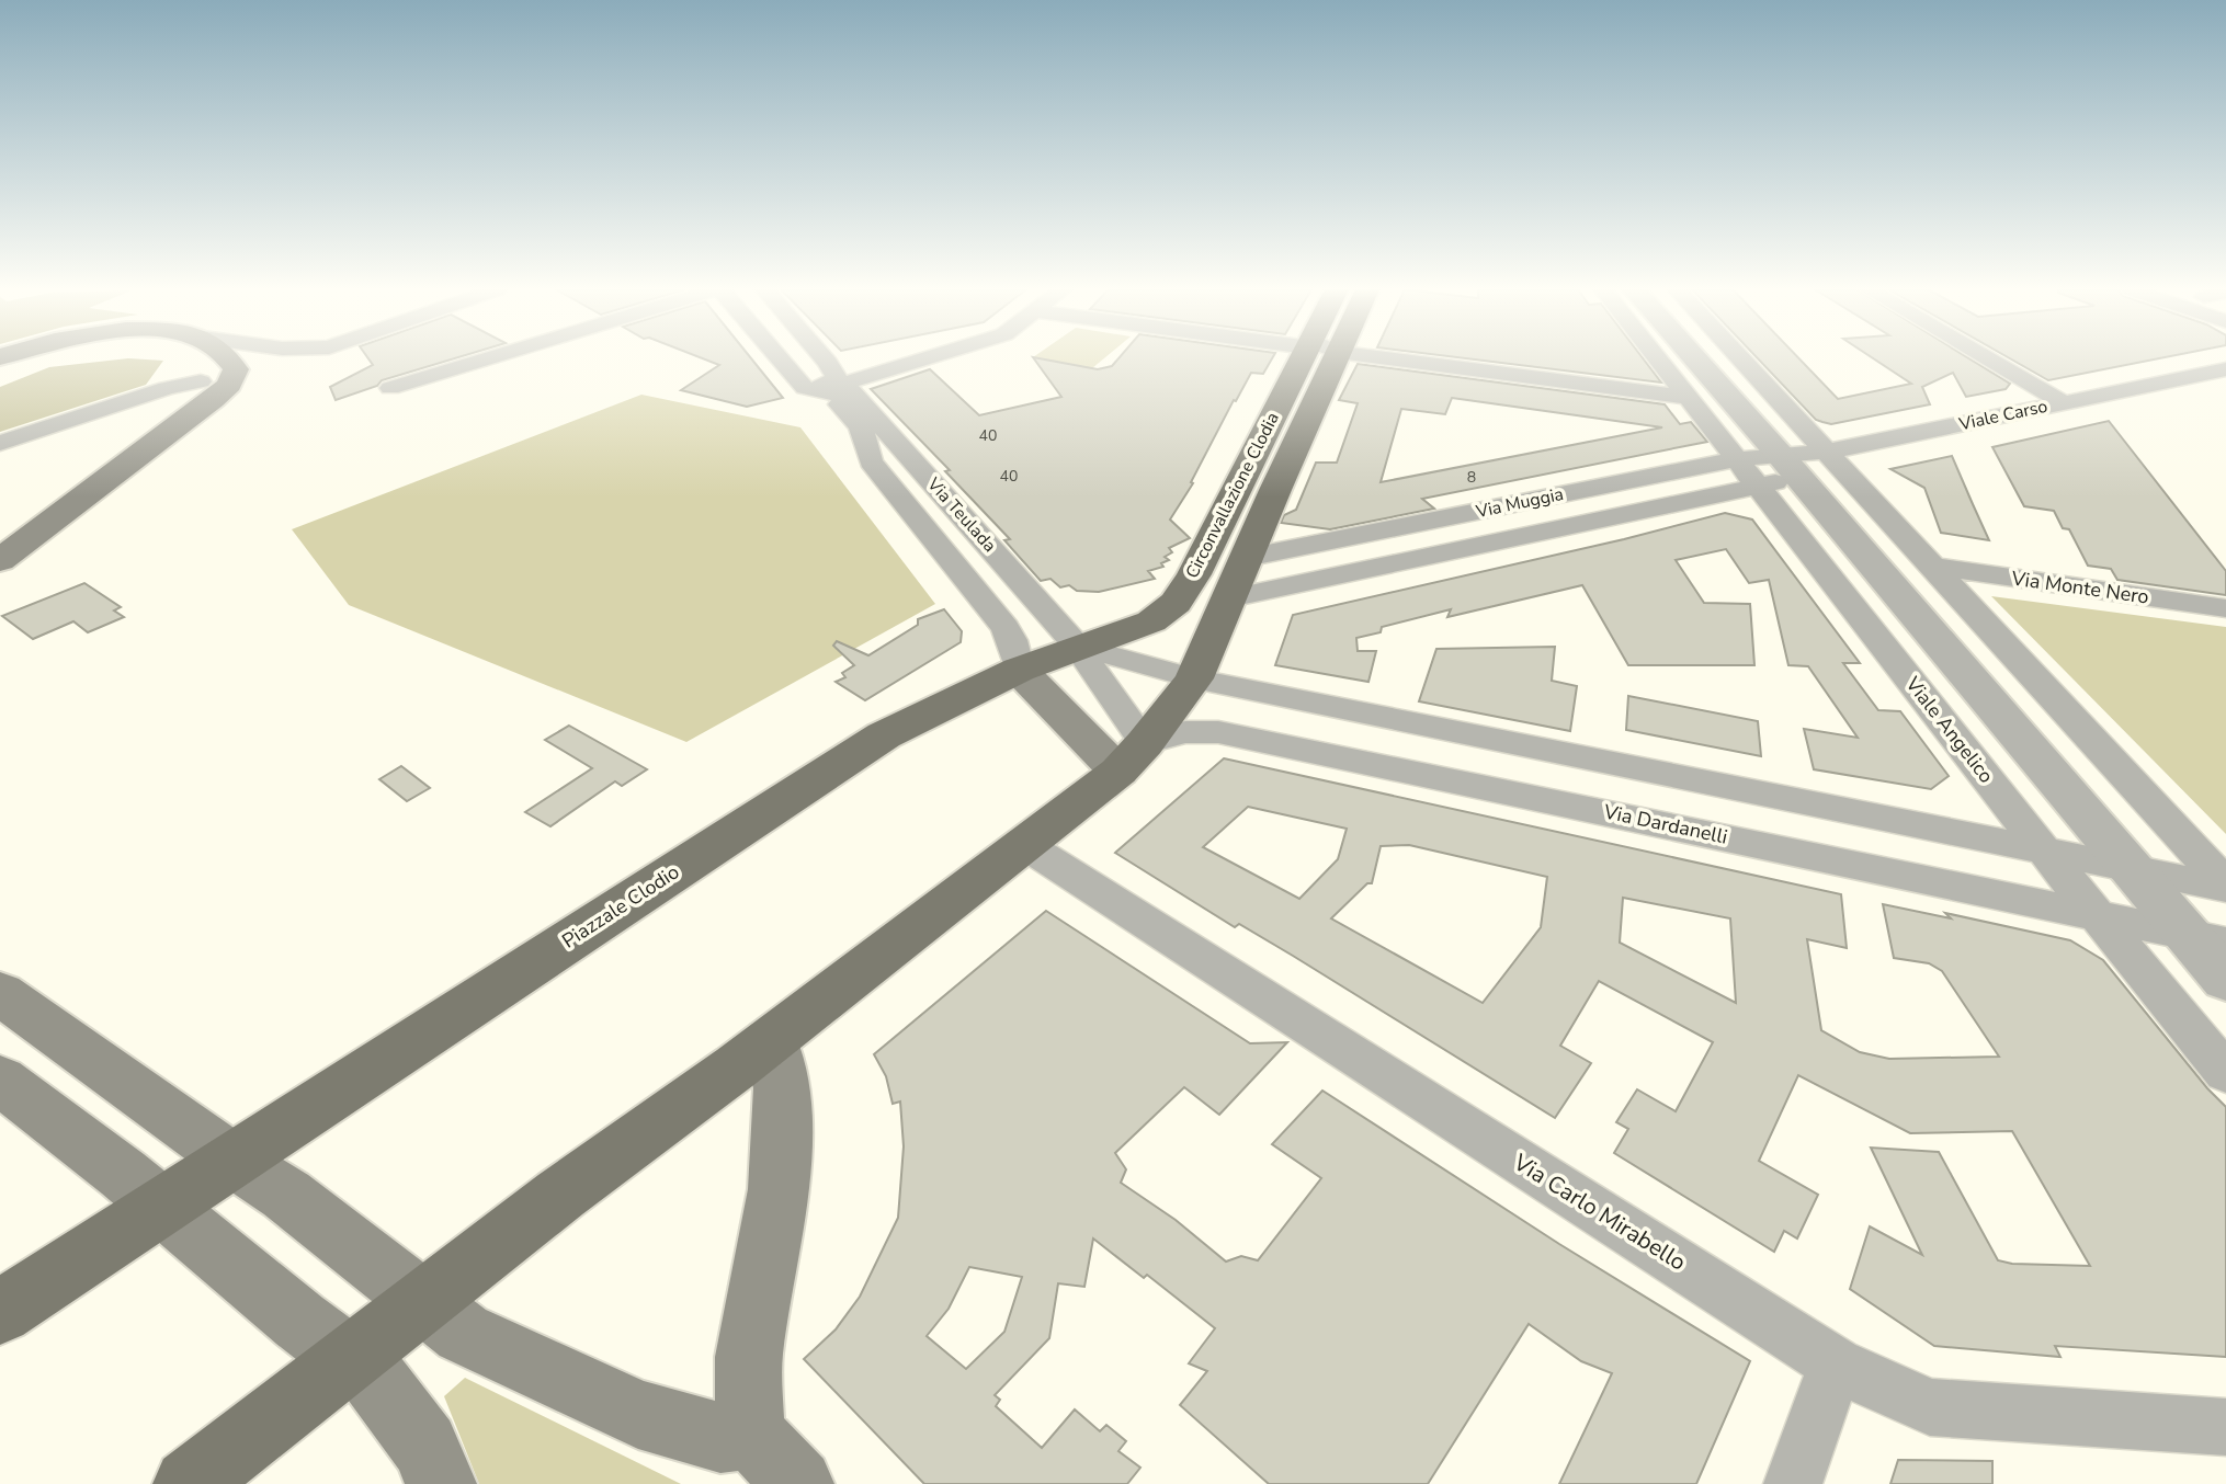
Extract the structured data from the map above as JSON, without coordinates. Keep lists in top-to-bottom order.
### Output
{
  "streets": {
    "main road": ["Circonvallazione Clodia", "Piazzale Clodio"],
    "street": [
      "Viale Carso",
      "Via Muggia",
      "Via Teulada",
      "Via Monte Nero",
      "Viale Angelico",
      "Via Dardanelli",
      "Via Carlo Mirabello"
    ]
  },
  "crossings": [
    ["Circonvallazione Clodia", "Via Muggia"],
    ["Circonvallazione Clodia", "Via Teulada"],
    ["Circonvallazione Clodia", "Piazzale Clodio"],
    ["Via Muggia", "Viale Angelico"],
    ["Via Teulada", "Piazzale Clodio"],
    ["Viale Angelico", "Via Dardanelli"]
  ],
  "house_numbers": ["40", "40", "8"]
}
